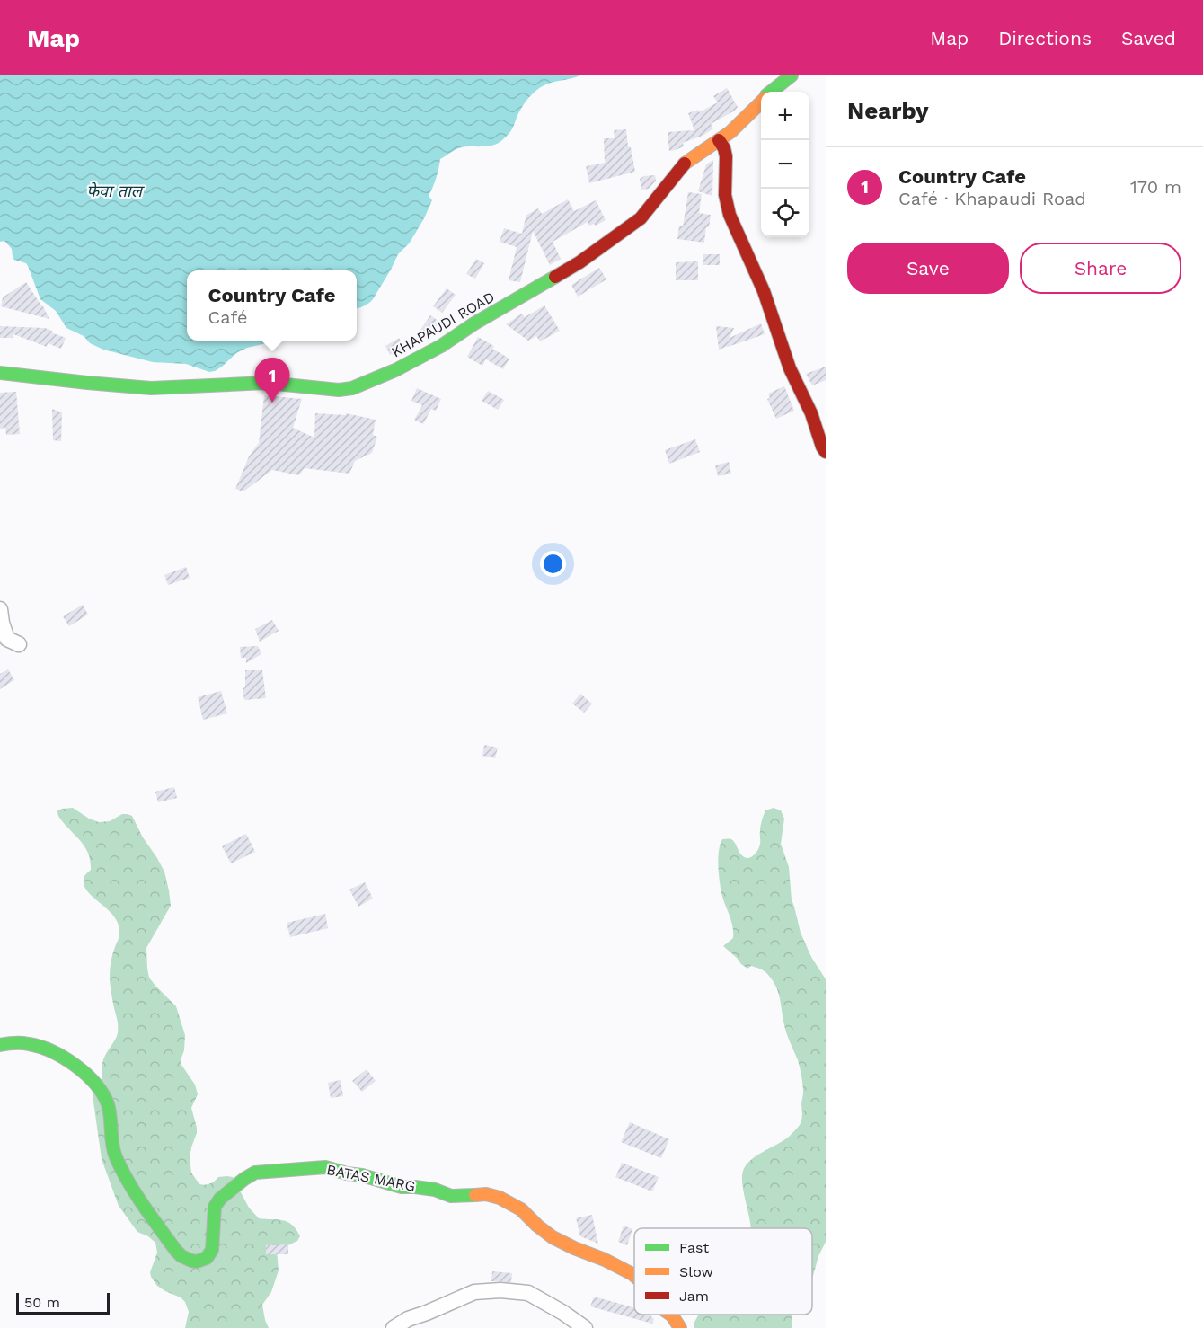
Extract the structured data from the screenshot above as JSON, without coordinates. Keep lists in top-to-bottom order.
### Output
{
  "streets": {
    "street": ["KHAPAUDI ROAD", "BATAS MARG"]
  },
  "water": ["फेवा ताल"],
  "legend": ["Fast", "Slow", "Jam"],
  "scale_bar": "50 m",
  "page": {
    "header": "Map",
    "nav": ["Map", "Directions", "Saved"],
    "heading": "Nearby",
    "map_buttons": ["+", "−"],
    "list": [
      {
        "mark": "1",
        "name": "Country Cafe",
        "note": "Café · Khapaudi Road",
        "value": "170 m"
      }
    ],
    "buttons": ["Save", "Share"],
    "popup": ["Country Cafe", "Café"],
    "pins": "1",
    "scale": "50 m"
  }
}
